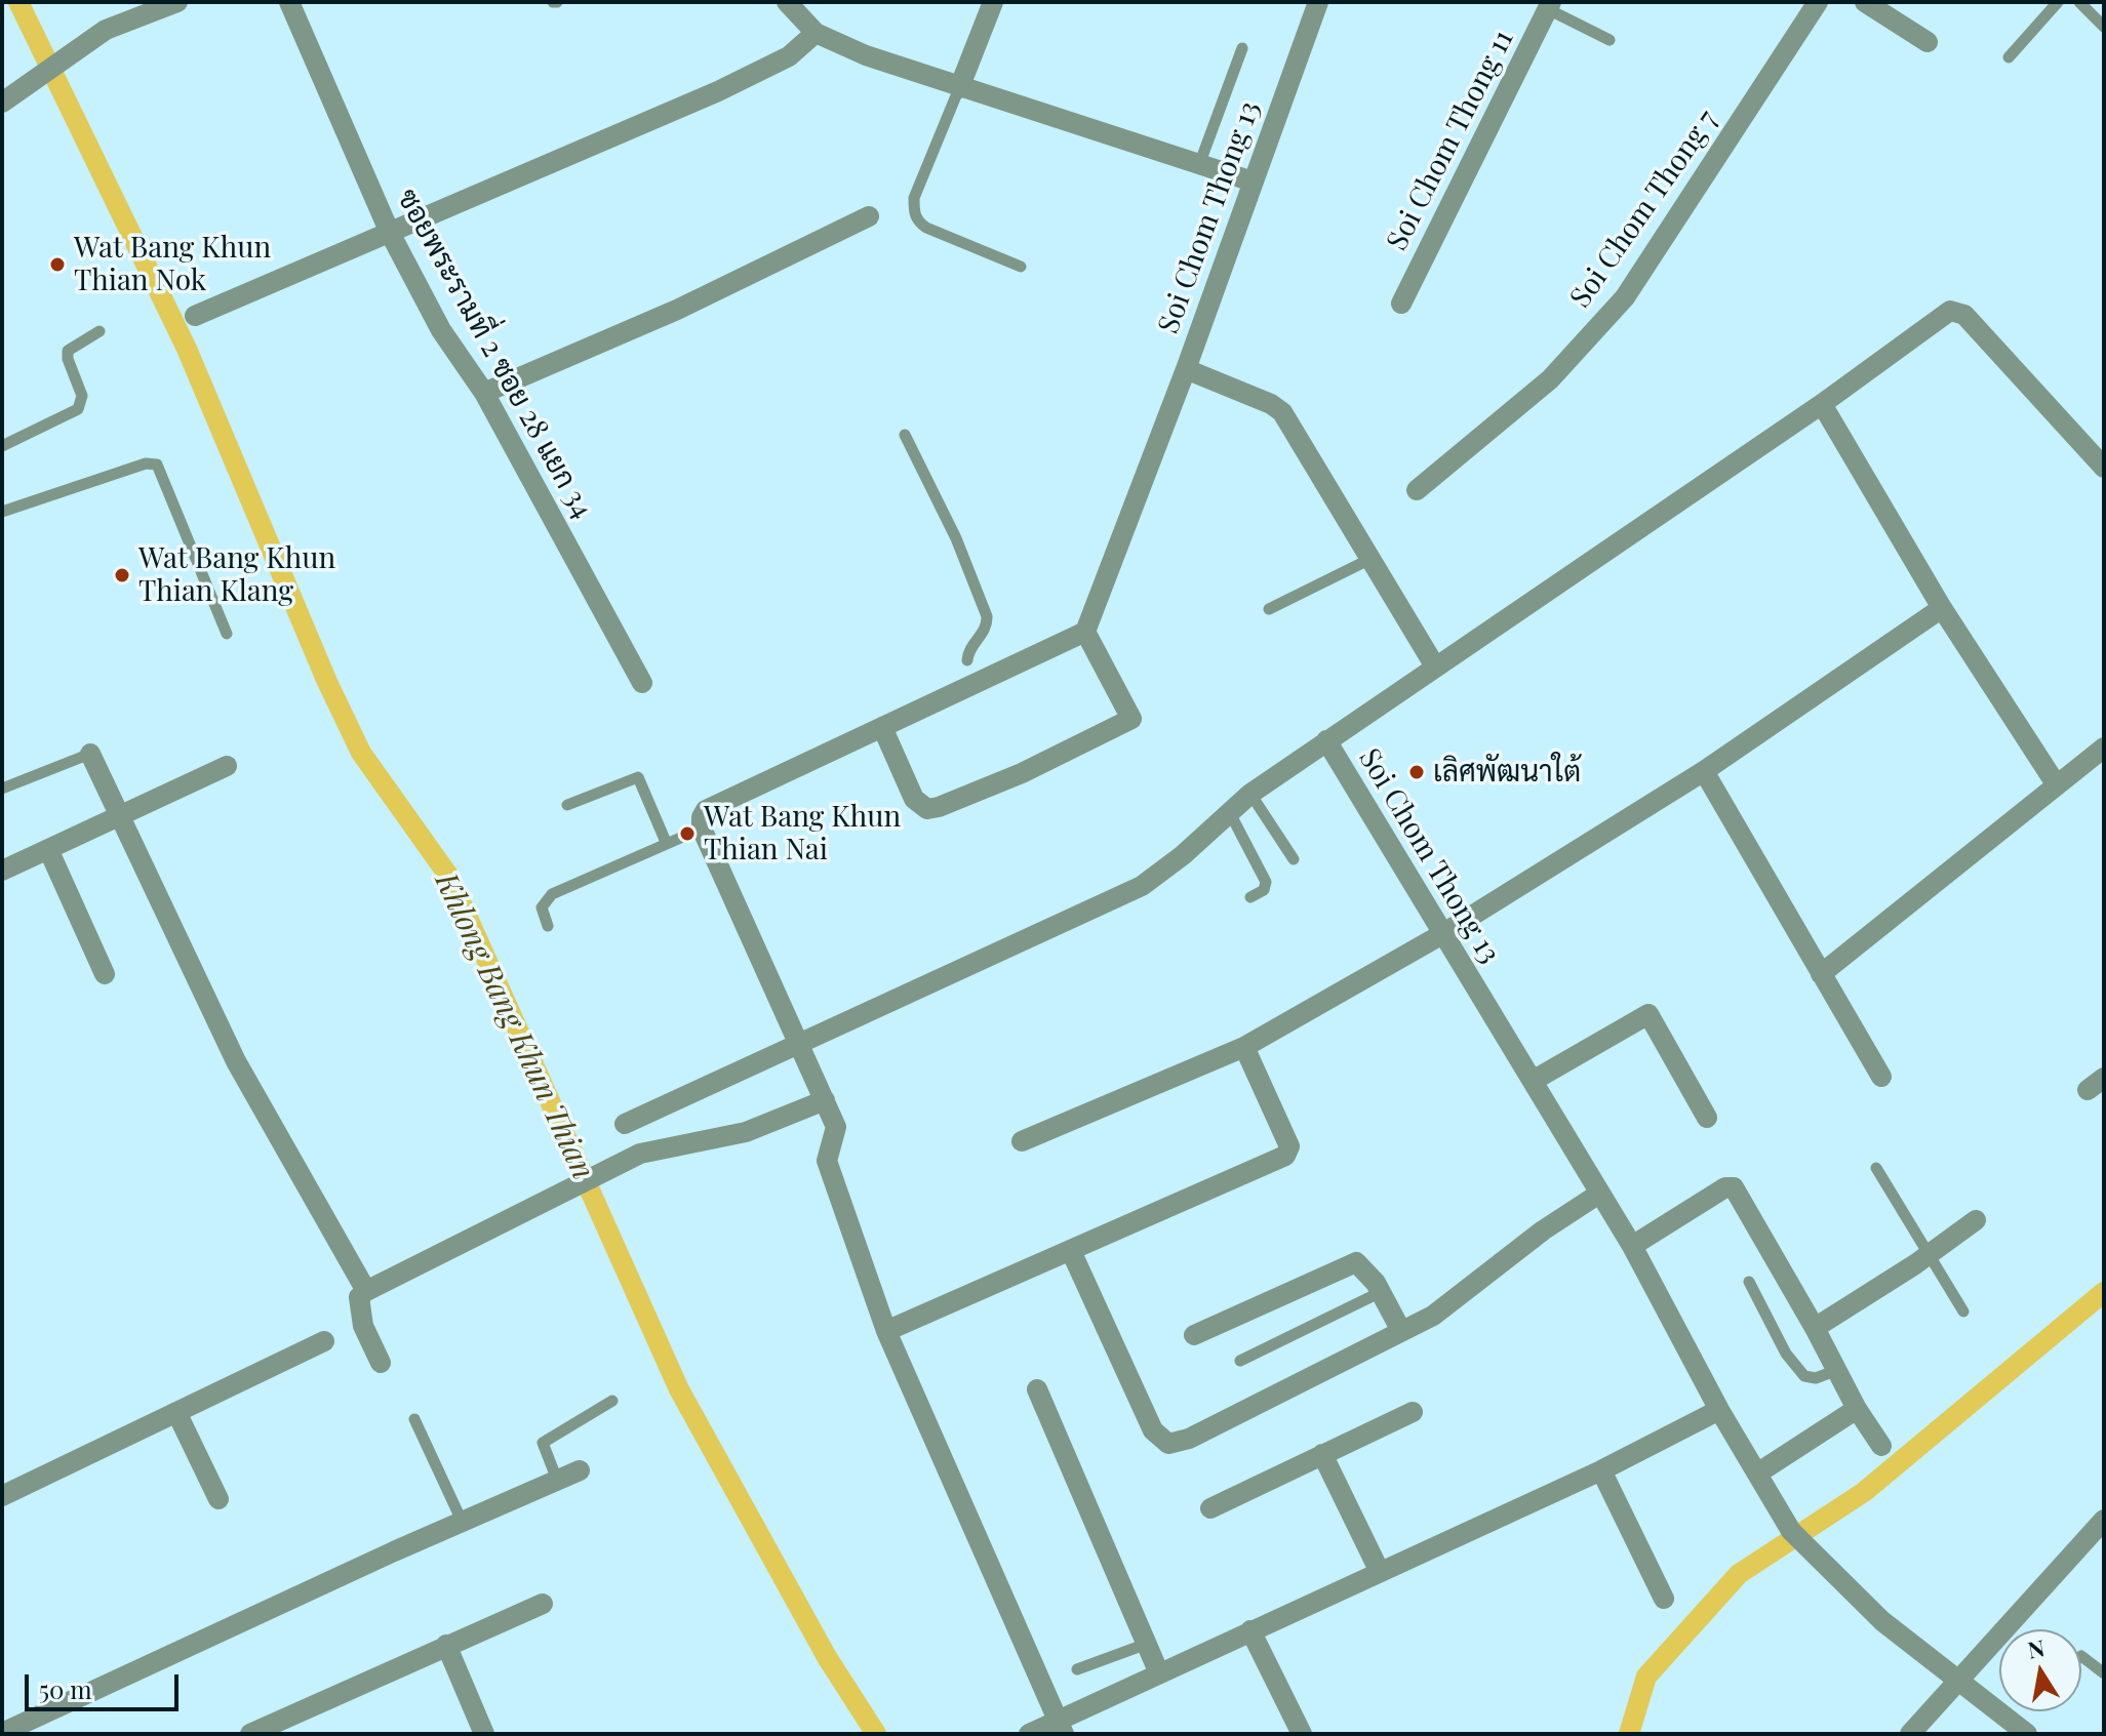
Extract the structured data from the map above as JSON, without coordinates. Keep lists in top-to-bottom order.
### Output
{
  "streets": {
    "street": [
      "Soi Chom Thong 11",
      "Soi Chom Thong 7",
      "Soi Chom Thong 13",
      "ซอยพระรามที่ 2 ซอย 28 แยก 34"
    ]
  },
  "water": ["Khlong Bang Khun Thian"],
  "places": [
    "Wat Bang Khun Thian Nok",
    "Wat Bang Khun Thian Klang",
    "เลิศพัฒนาใต้",
    "Wat Bang Khun Thian Nai"
  ],
  "scale_bar": "50 m",
  "north": "top"
}
